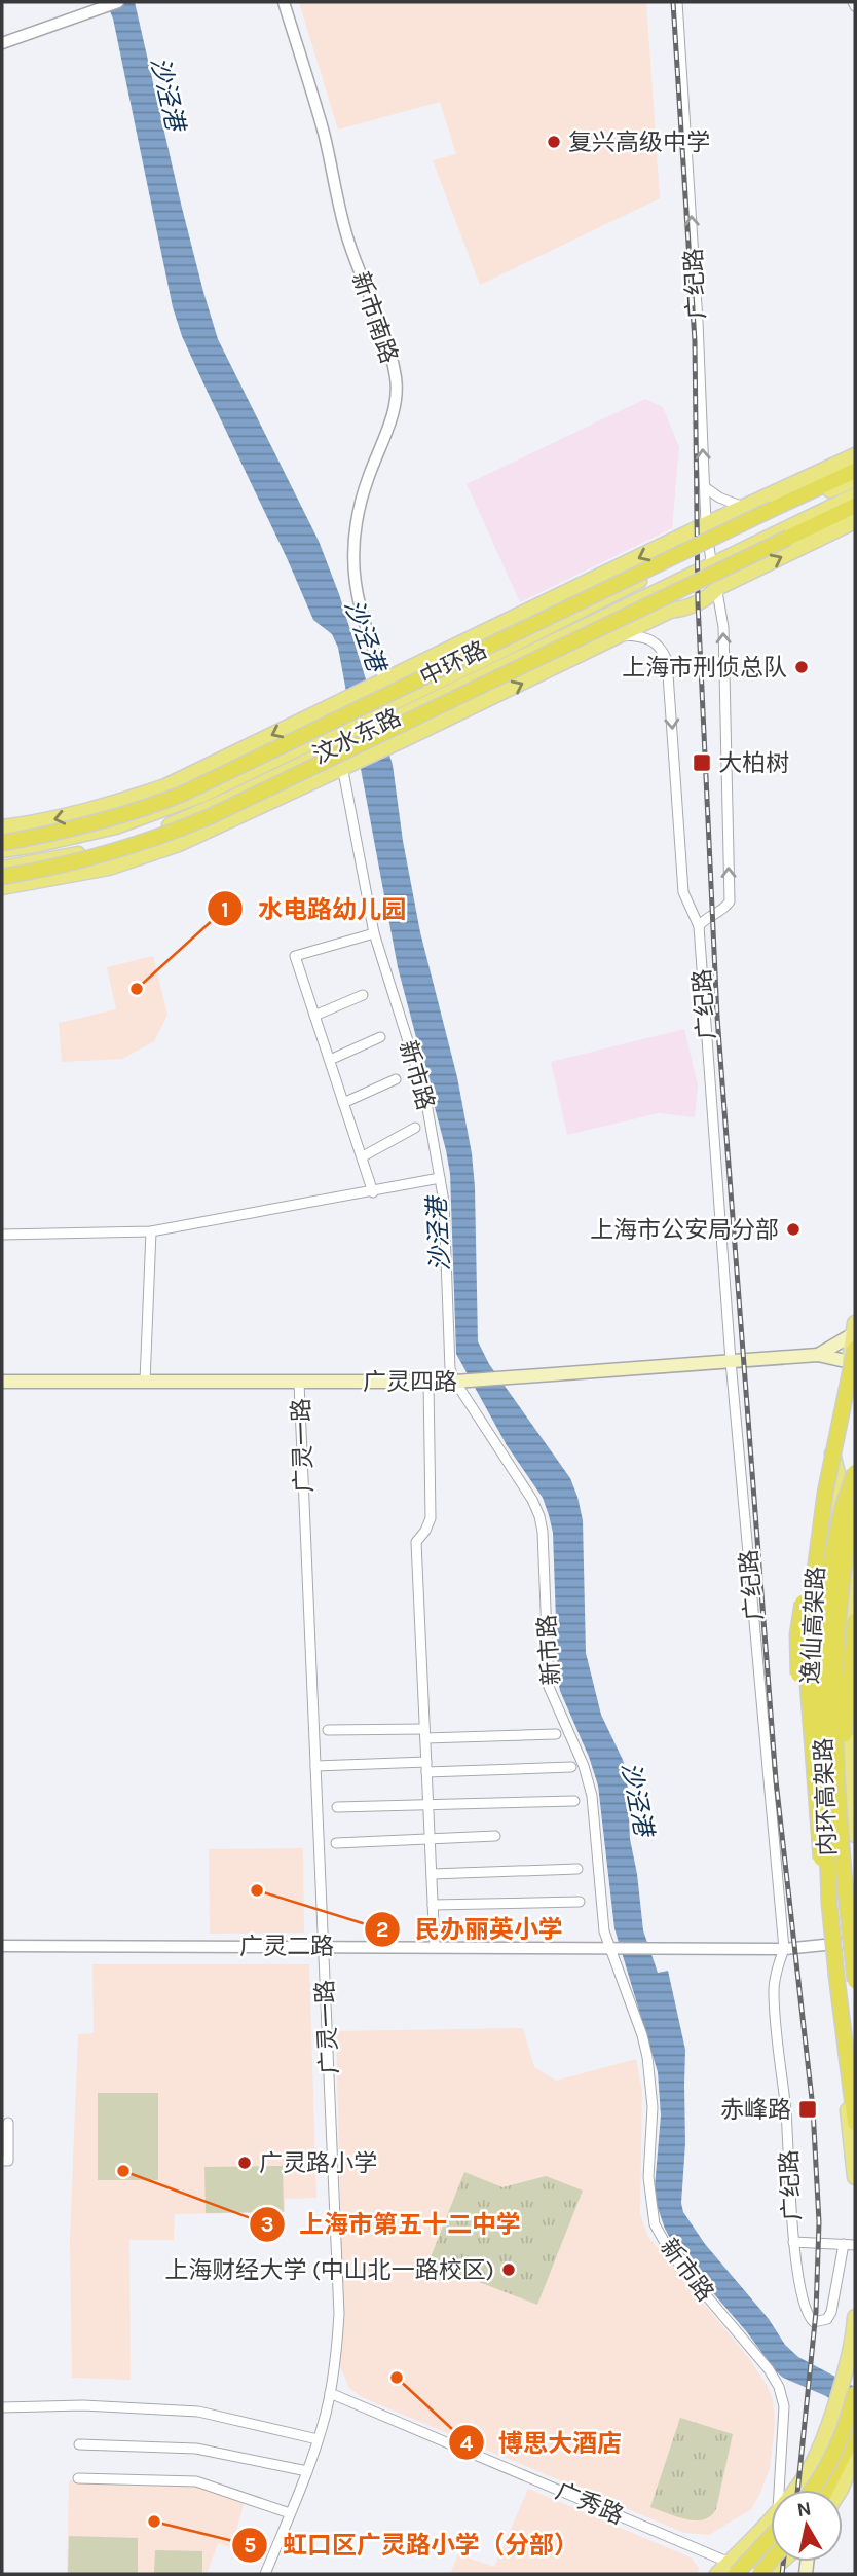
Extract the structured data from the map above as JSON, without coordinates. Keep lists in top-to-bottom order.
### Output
{
  "streets": {
    "highway": ["中环路", "逸仙高架路", "内环高架路"],
    "main road": ["汶水东路", "广灵四路"],
    "street": [
      "广纪路",
      "新市南路",
      "新市路",
      "广灵一路",
      "广灵二路",
      "广秀路"
    ]
  },
  "crossings": [
    ["广纪路", "汶水东路"],
    ["广纪路", "广灵四路"],
    ["广纪路", "广灵二路"],
    ["新市南路", "汶水东路"],
    ["汶水东路", "新市路"],
    ["新市路", "广灵四路"],
    ["新市路", "广灵二路"],
    ["广灵四路", "广灵一路"],
    ["广灵四路", "逸仙高架路"],
    ["广灵一路", "广灵二路"],
    ["广灵一路", "广秀路"],
    ["逸仙高架路", "内环高架路"]
  ],
  "water": ["沙泾港"],
  "places": {
    "other": [
      "复兴高级中学",
      "上海市刑侦总队",
      "水电路幼儿园",
      "上海市公安局分部",
      "民办丽英小学",
      "广灵路小学",
      "上海市第五十二中学",
      "上海财经大学 (中山北一路校区)",
      "博思大酒店",
      "虹口区广灵路小学（分部）"
    ],
    "transit": ["大柏树", "赤峰路"]
  },
  "north": "top"
}
